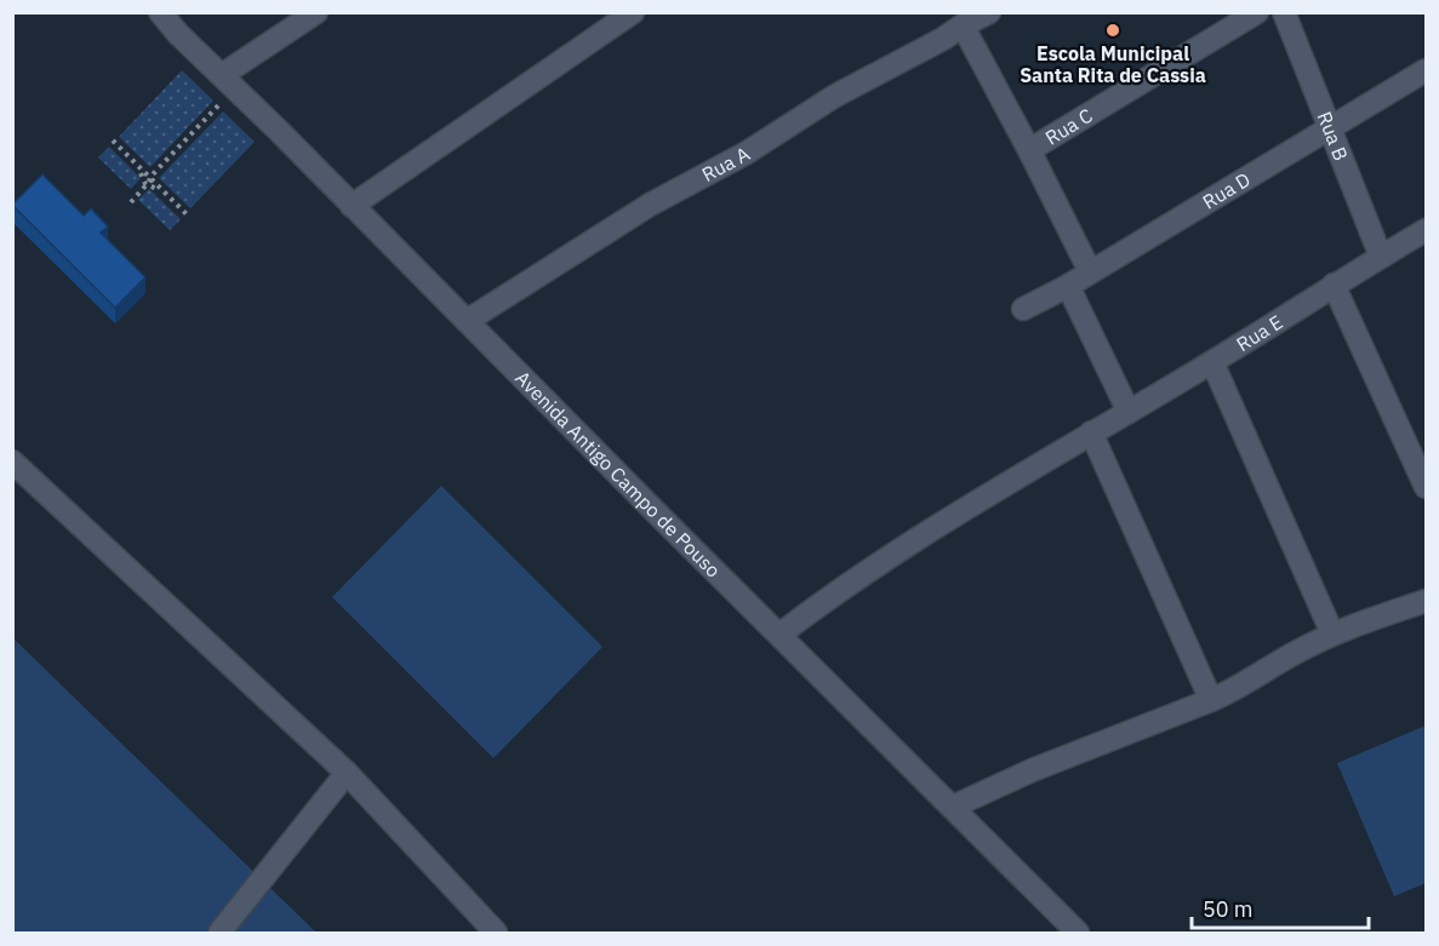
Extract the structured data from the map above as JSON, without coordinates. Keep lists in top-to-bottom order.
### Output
{
  "streets": {
    "street": [
      "Rua C",
      "Rua B",
      "Rua A",
      "Rua D",
      "Rua E",
      "Avenida Antigo Campo de Pouso"
    ]
  },
  "crossings": [
    ["Rua B", "Rua D"],
    ["Rua B", "Rua E"],
    ["Rua A", "Avenida Antigo Campo de Pouso"],
    ["Rua E", "Avenida Antigo Campo de Pouso"]
  ],
  "places": ["Escola Municipal Santa Rita de Cassia"],
  "scale_bar": "50 m"
}
